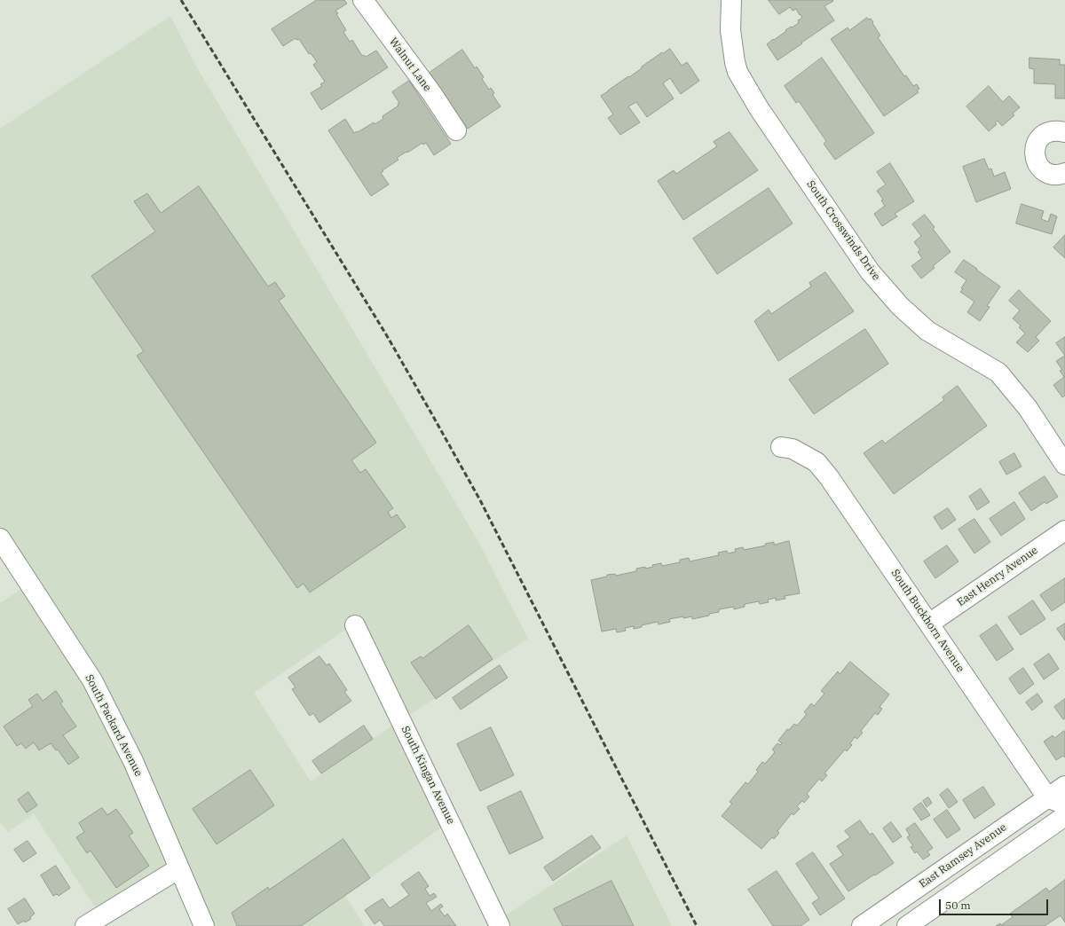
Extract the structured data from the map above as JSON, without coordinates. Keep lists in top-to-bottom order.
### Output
{
  "streets": {
    "street": [
      "Walnut Lane",
      "South Crosswinds Drive",
      "East Henry Avenue",
      "South Buckhorn Avenue",
      "South Packard Avenue",
      "South Kingan Avenue",
      "East Ramsey Avenue"
    ]
  },
  "crossings": [
    ["East Henry Avenue", "South Buckhorn Avenue"],
    ["South Buckhorn Avenue", "East Ramsey Avenue"]
  ],
  "scale_bar": "50 m"
}
